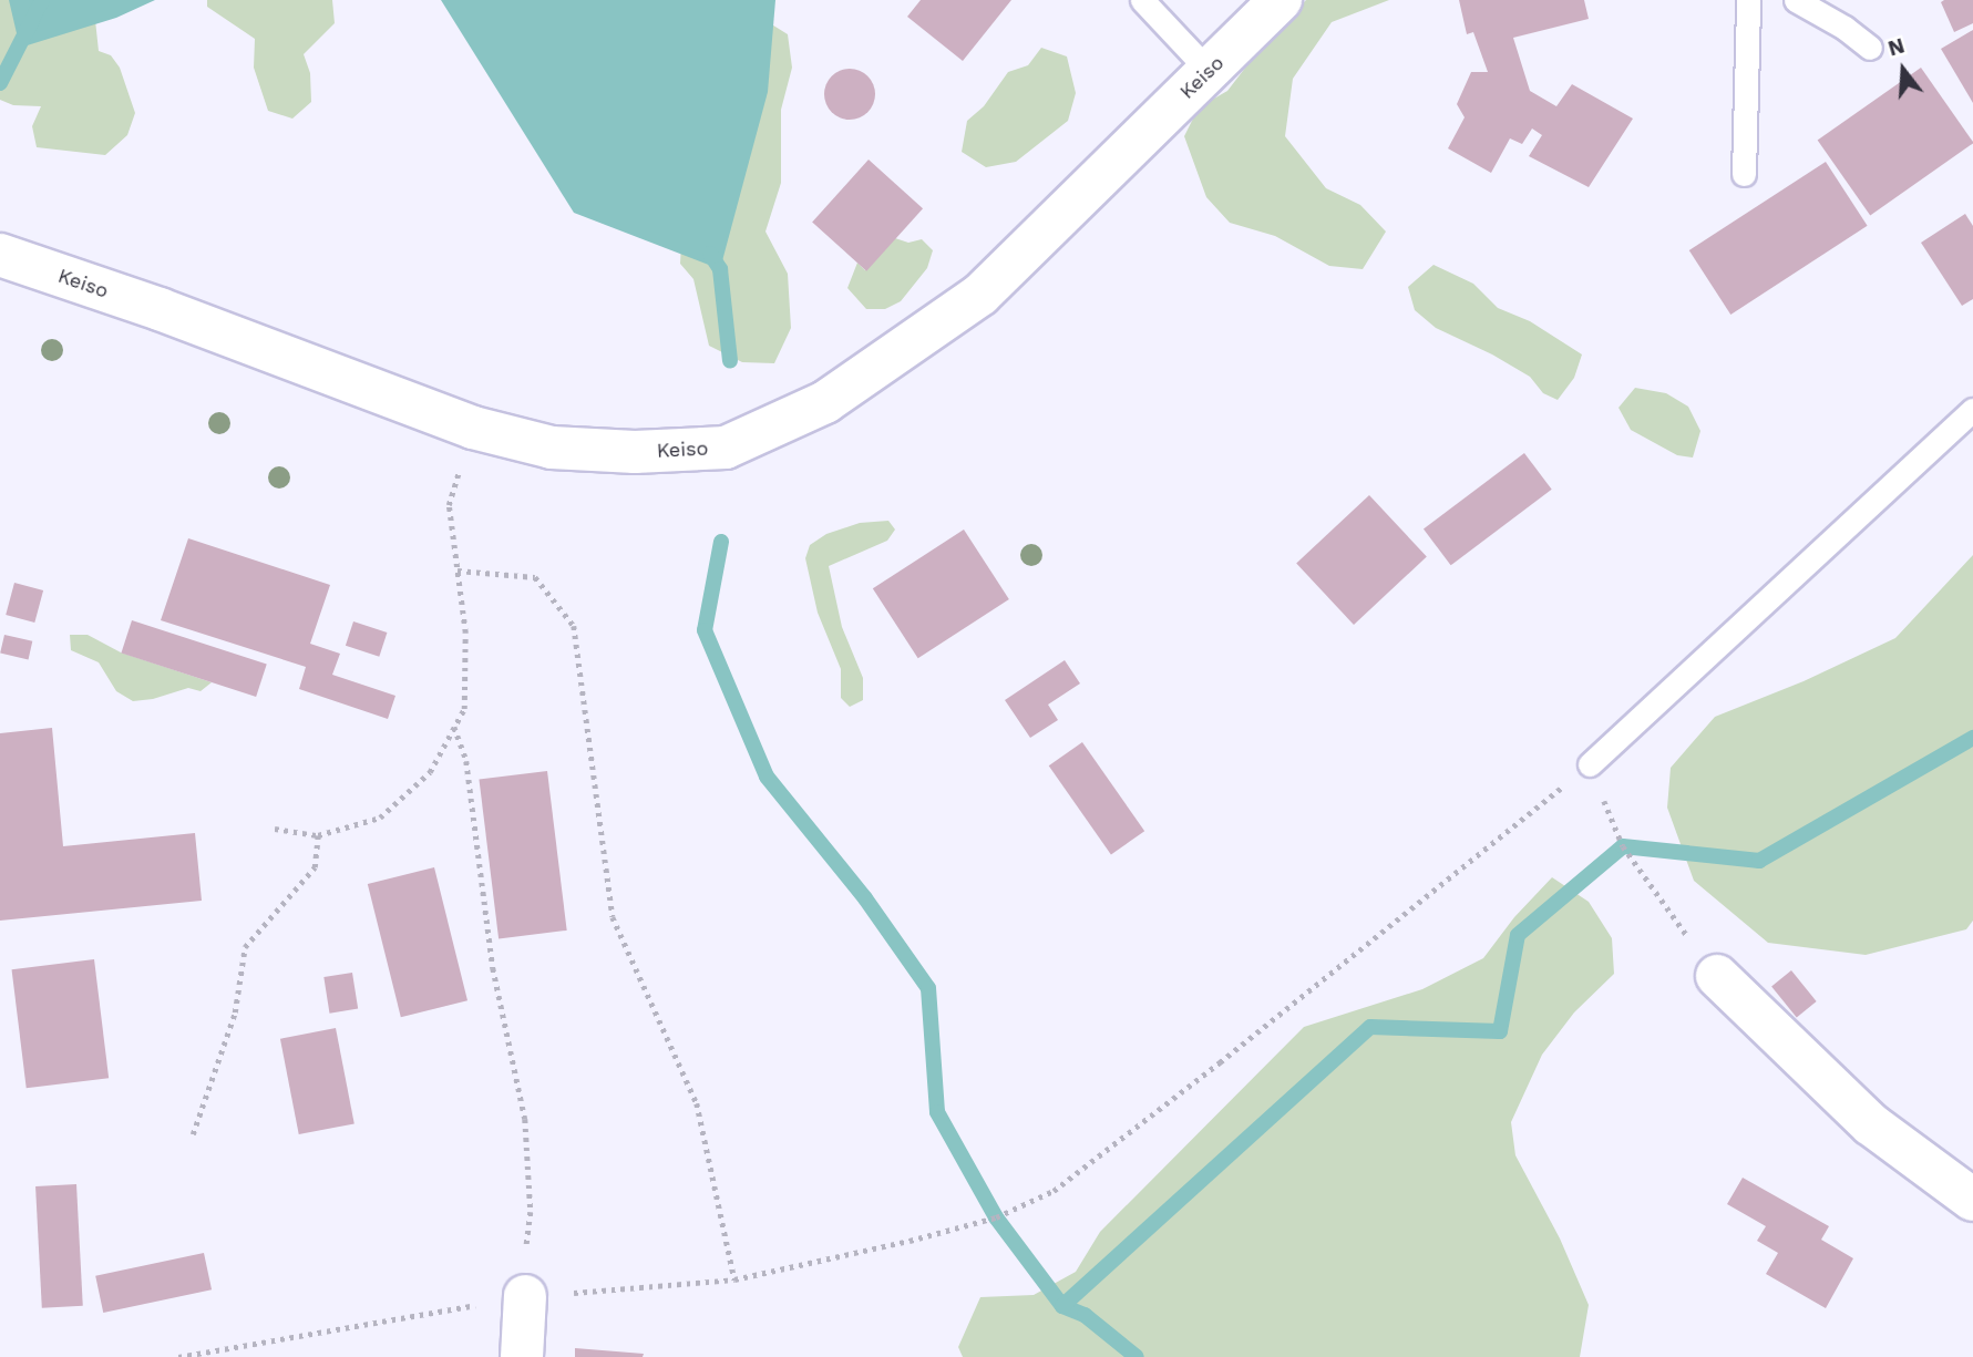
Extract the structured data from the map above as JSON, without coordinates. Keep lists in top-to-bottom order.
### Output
{
  "streets": {
    "street": ["Keiso"]
  },
  "north": "top"
}
